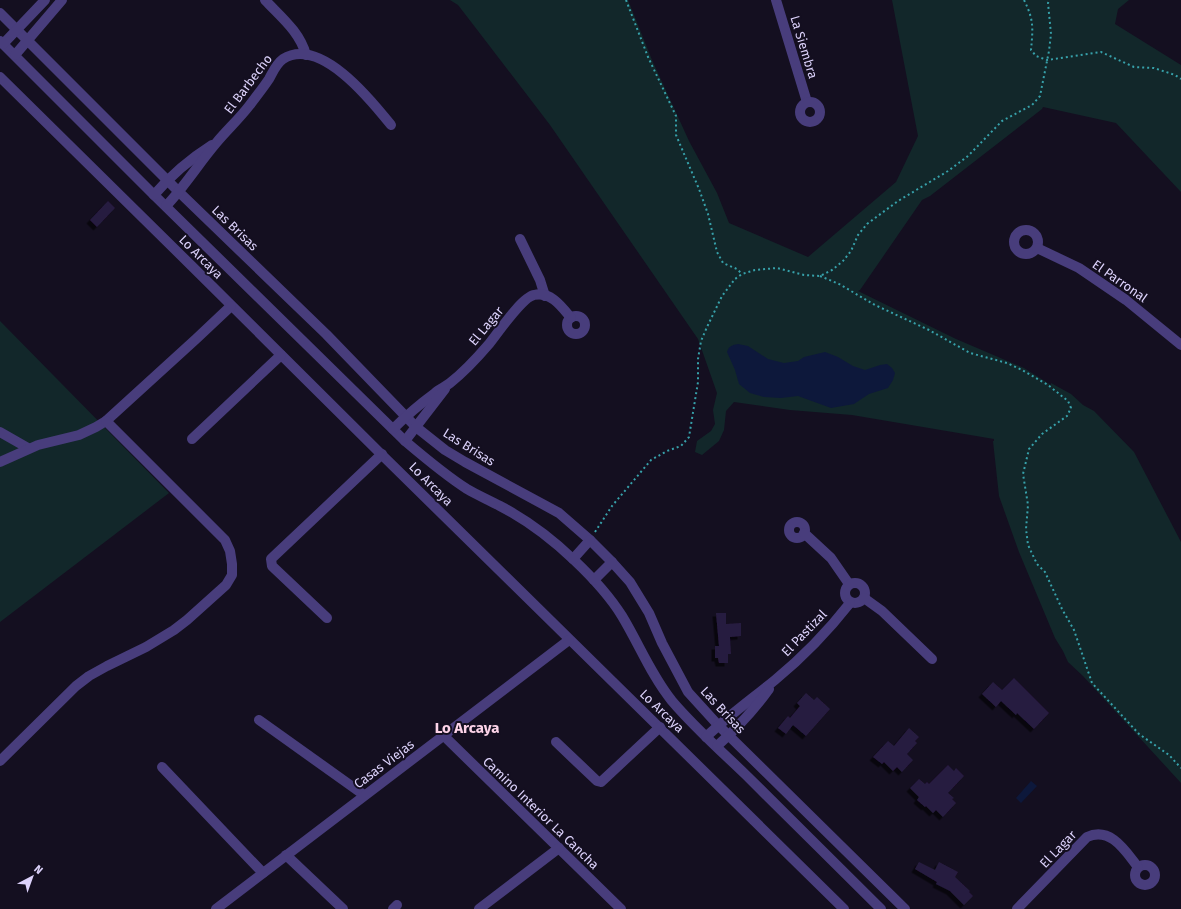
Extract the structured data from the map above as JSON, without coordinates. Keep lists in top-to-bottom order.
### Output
{
  "streets": {
    "street": [
      "La Siembra",
      "El Barbecho",
      "Las Brisas",
      "Lo Arcaya",
      "El Parronal",
      "El Lagar",
      "El Pastizal",
      "Casas Viejas",
      "Camino Interior La Cancha"
    ]
  },
  "crossings": [
    ["El Barbecho", "Las Brisas"],
    ["Lo Arcaya", "Casas Viejas"],
    ["Casas Viejas", "Camino Interior La Cancha"]
  ],
  "districts": ["Lo Arcaya"],
  "north": "top right"
}
